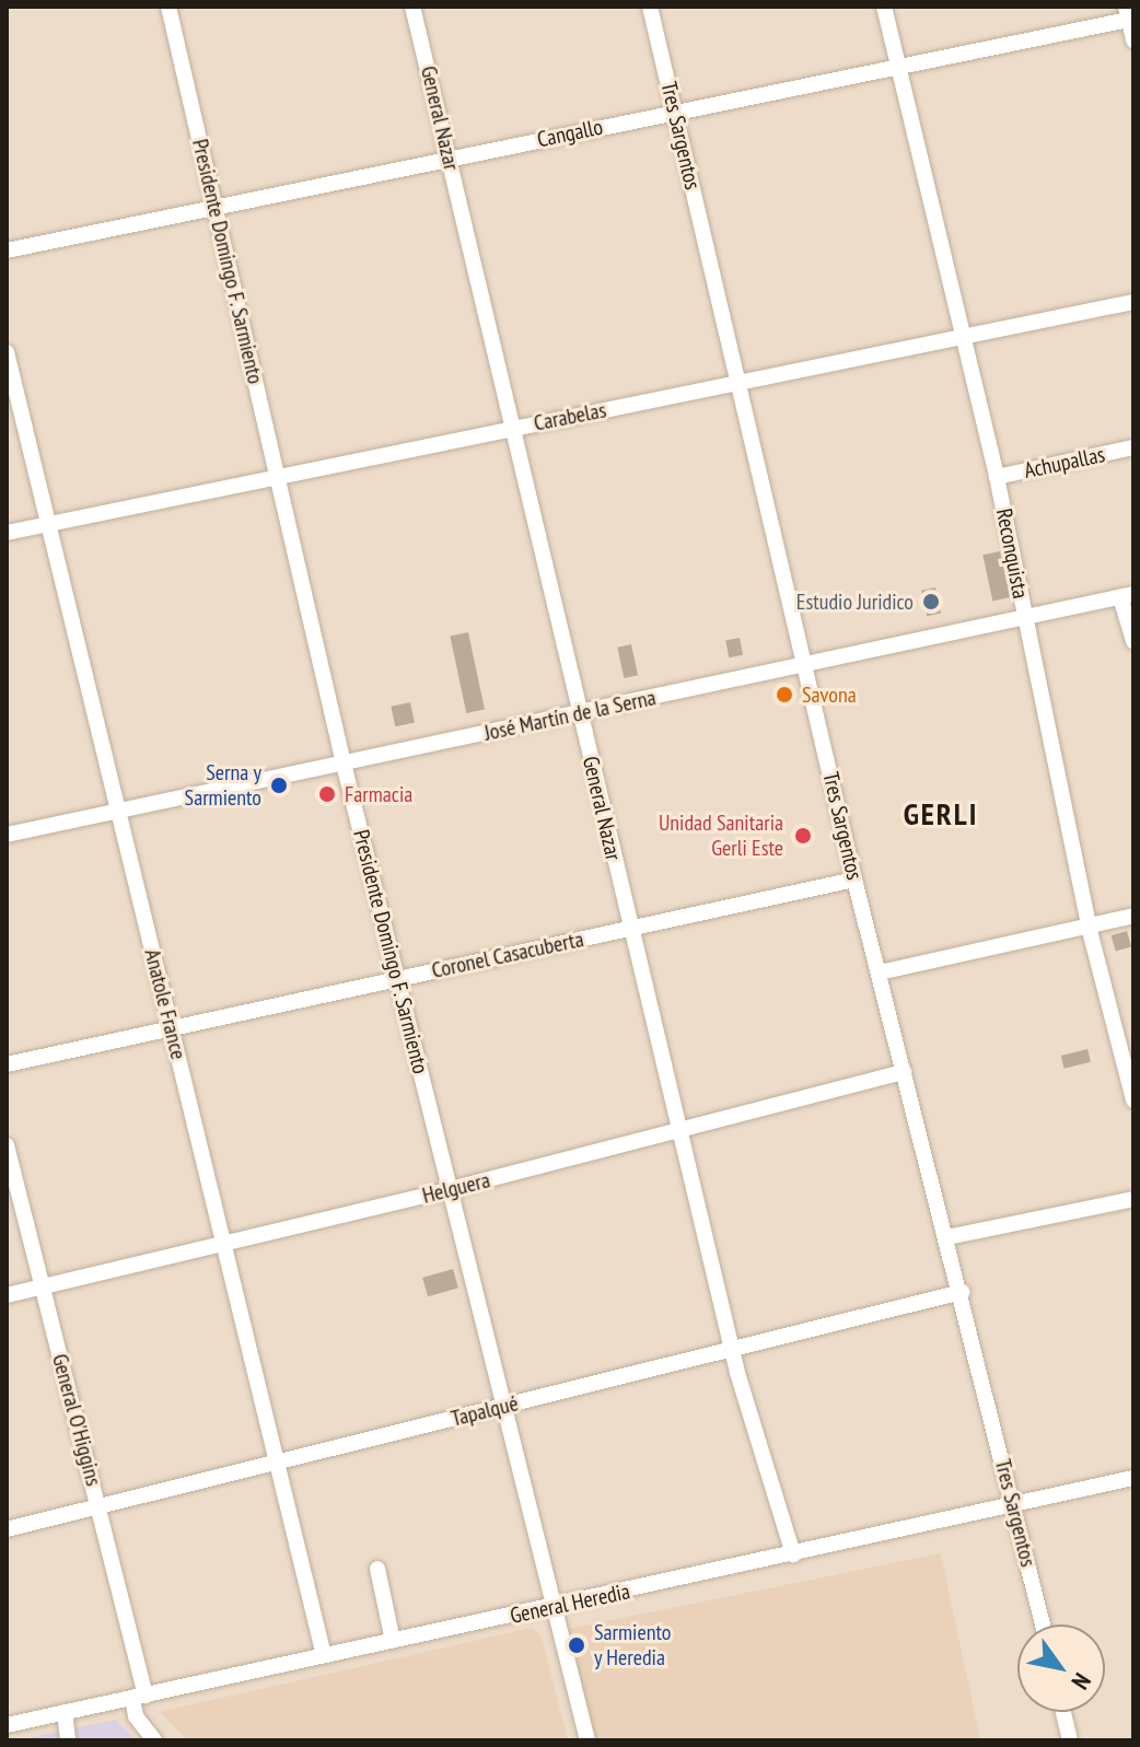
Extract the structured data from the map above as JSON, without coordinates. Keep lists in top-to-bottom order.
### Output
{
  "streets": {
    "street": [
      "General Nazar",
      "Cangallo",
      "Tres Sargentos",
      "Presidente Domingo F. Sarmiento",
      "Carabelas",
      "Achupallas",
      "Reconquista",
      "José Martín de la Serna",
      "Coronel Casacuberta",
      "Anatole France",
      "Helguera",
      "Tapalqué",
      "General O'Higgins",
      "General Heredia"
    ]
  },
  "crossings": [
    ["General Nazar", "Cangallo"],
    ["General Nazar", "Carabelas"],
    ["General Nazar", "José Martín de la Serna"],
    ["General Nazar", "Coronel Casacuberta"],
    ["General Nazar", "Helguera"],
    ["General Nazar", "Tapalqué"],
    ["General Nazar", "General Heredia"],
    ["Cangallo", "Tres Sargentos"],
    ["Cangallo", "Presidente Domingo F. Sarmiento"],
    ["Cangallo", "Reconquista"],
    ["Tres Sargentos", "Carabelas"],
    ["Tres Sargentos", "José Martín de la Serna"],
    ["Tres Sargentos", "Coronel Casacuberta"],
    ["Tres Sargentos", "Helguera"],
    ["Tres Sargentos", "Tapalqué"],
    ["Tres Sargentos", "General Heredia"],
    ["Presidente Domingo F. Sarmiento", "Carabelas"],
    ["Presidente Domingo F. Sarmiento", "José Martín de la Serna"],
    ["Presidente Domingo F. Sarmiento", "Coronel Casacuberta"],
    ["Presidente Domingo F. Sarmiento", "Helguera"],
    ["Presidente Domingo F. Sarmiento", "Tapalqué"],
    ["Presidente Domingo F. Sarmiento", "General Heredia"],
    ["Carabelas", "Reconquista"],
    ["Carabelas", "Anatole France"],
    ["Achupallas", "Reconquista"],
    ["Reconquista", "José Martín de la Serna"],
    ["José Martín de la Serna", "Anatole France"],
    ["Coronel Casacuberta", "Anatole France"],
    ["Anatole France", "Helguera"],
    ["Anatole France", "Tapalqué"],
    ["Anatole France", "General Heredia"],
    ["Helguera", "General O'Higgins"],
    ["Tapalqué", "General O'Higgins"],
    ["General O'Higgins", "General Heredia"]
  ],
  "districts": ["GERLI"],
  "places": [
    "Estudio Juridico",
    "Savona",
    "Serna y Sarmiento",
    "Farmacia",
    "Unidad Sanitaria Gerli Este",
    "Sarmiento y Heredia"
  ],
  "north": "bottom right"
}
